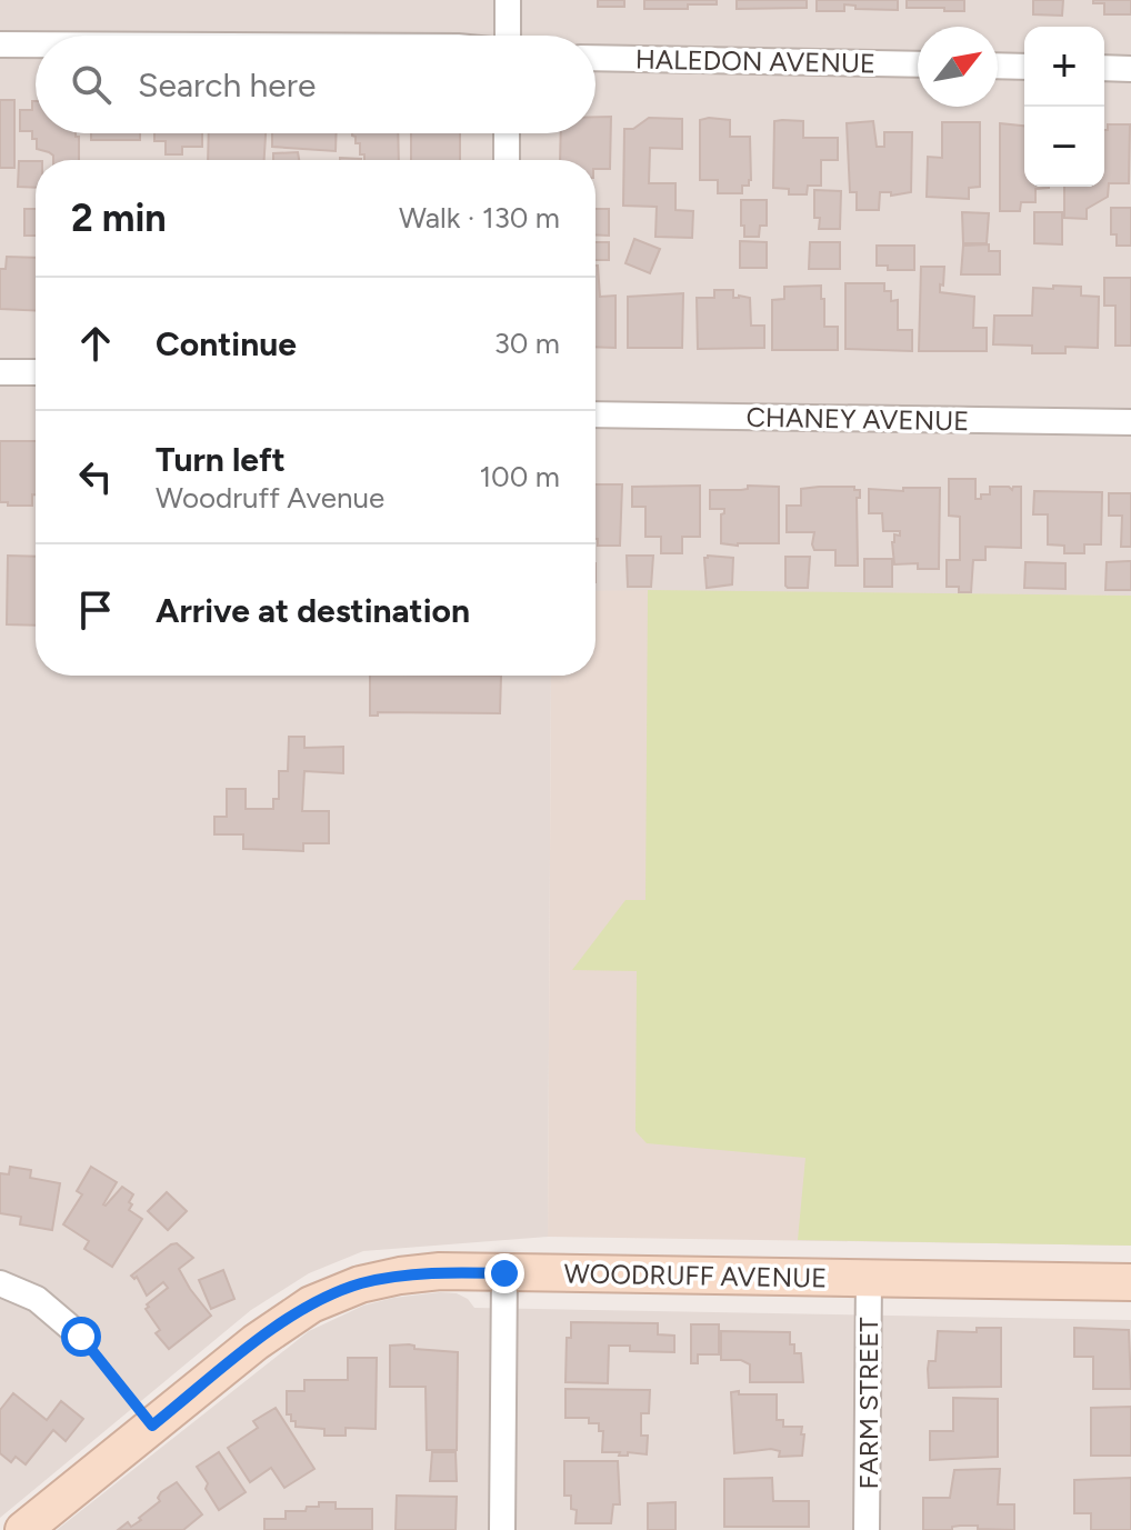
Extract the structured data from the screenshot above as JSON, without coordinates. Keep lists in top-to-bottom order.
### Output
{
  "streets": {
    "street": [
      "HALEDON AVENUE",
      "CHANEY AVENUE",
      "WOODRUFF AVENUE",
      "FARM STREET"
    ]
  },
  "crossings": [
    ["WOODRUFF AVENUE", "FARM STREET"]
  ],
  "north": "top right",
  "page": {
    "map_buttons": ["+", "−"],
    "search": "Search here",
    "heading": ["2 min", "Walk · 130 m"],
    "list": [
      ["Continue", "30 m"],
      ["Turn left", "Woodruff Avenue", "100 m"],
      "Arrive at destination"
    ]
  }
}
